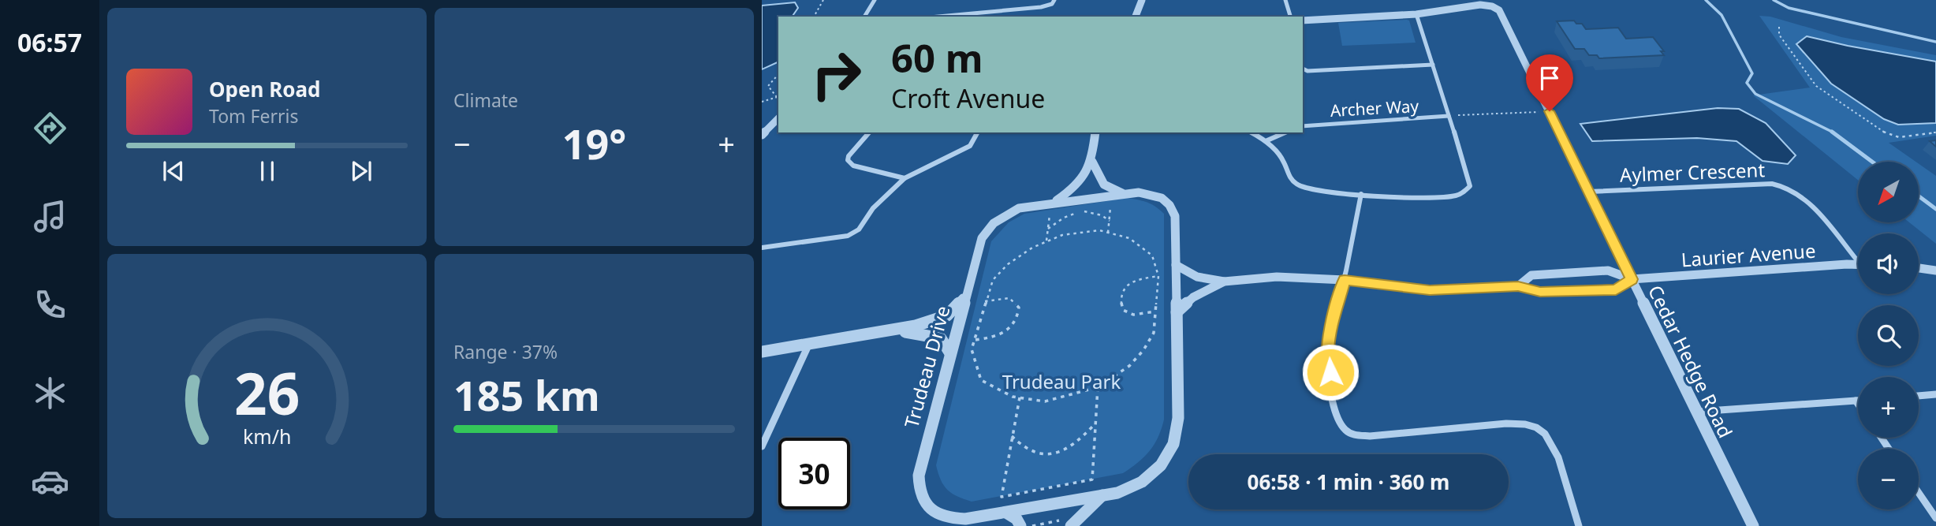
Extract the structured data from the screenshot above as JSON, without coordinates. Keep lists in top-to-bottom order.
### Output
{
  "streets": {
    "street": [
      "Archer Way",
      "Aylmer Crescent",
      "Laurier Avenue",
      "Cedar Hedge Road",
      "Trudeau Drive"
    ]
  },
  "crossings": [
    ["Aylmer Crescent", "Cedar Hedge Road"],
    ["Laurier Avenue", "Cedar Hedge Road"]
  ],
  "parks": ["Trudeau Park"],
  "north": "bottom left",
  "page": {
    "tabs": "06:57",
    "tile": [
      "Climate",
      ["Range · 37%", "185 km"]
    ],
    "turn": ["60 m", "Croft Avenue"],
    "song": ["Open Road", "Tom Ferris"],
    "heat": ["−", "19°", "+"],
    "map_buttons": ["+", "−"],
    "limit": "30",
    "trip": "06:58 · 1 min · 360 m",
    "gauge": ["26", "km/h"]
  }
}
